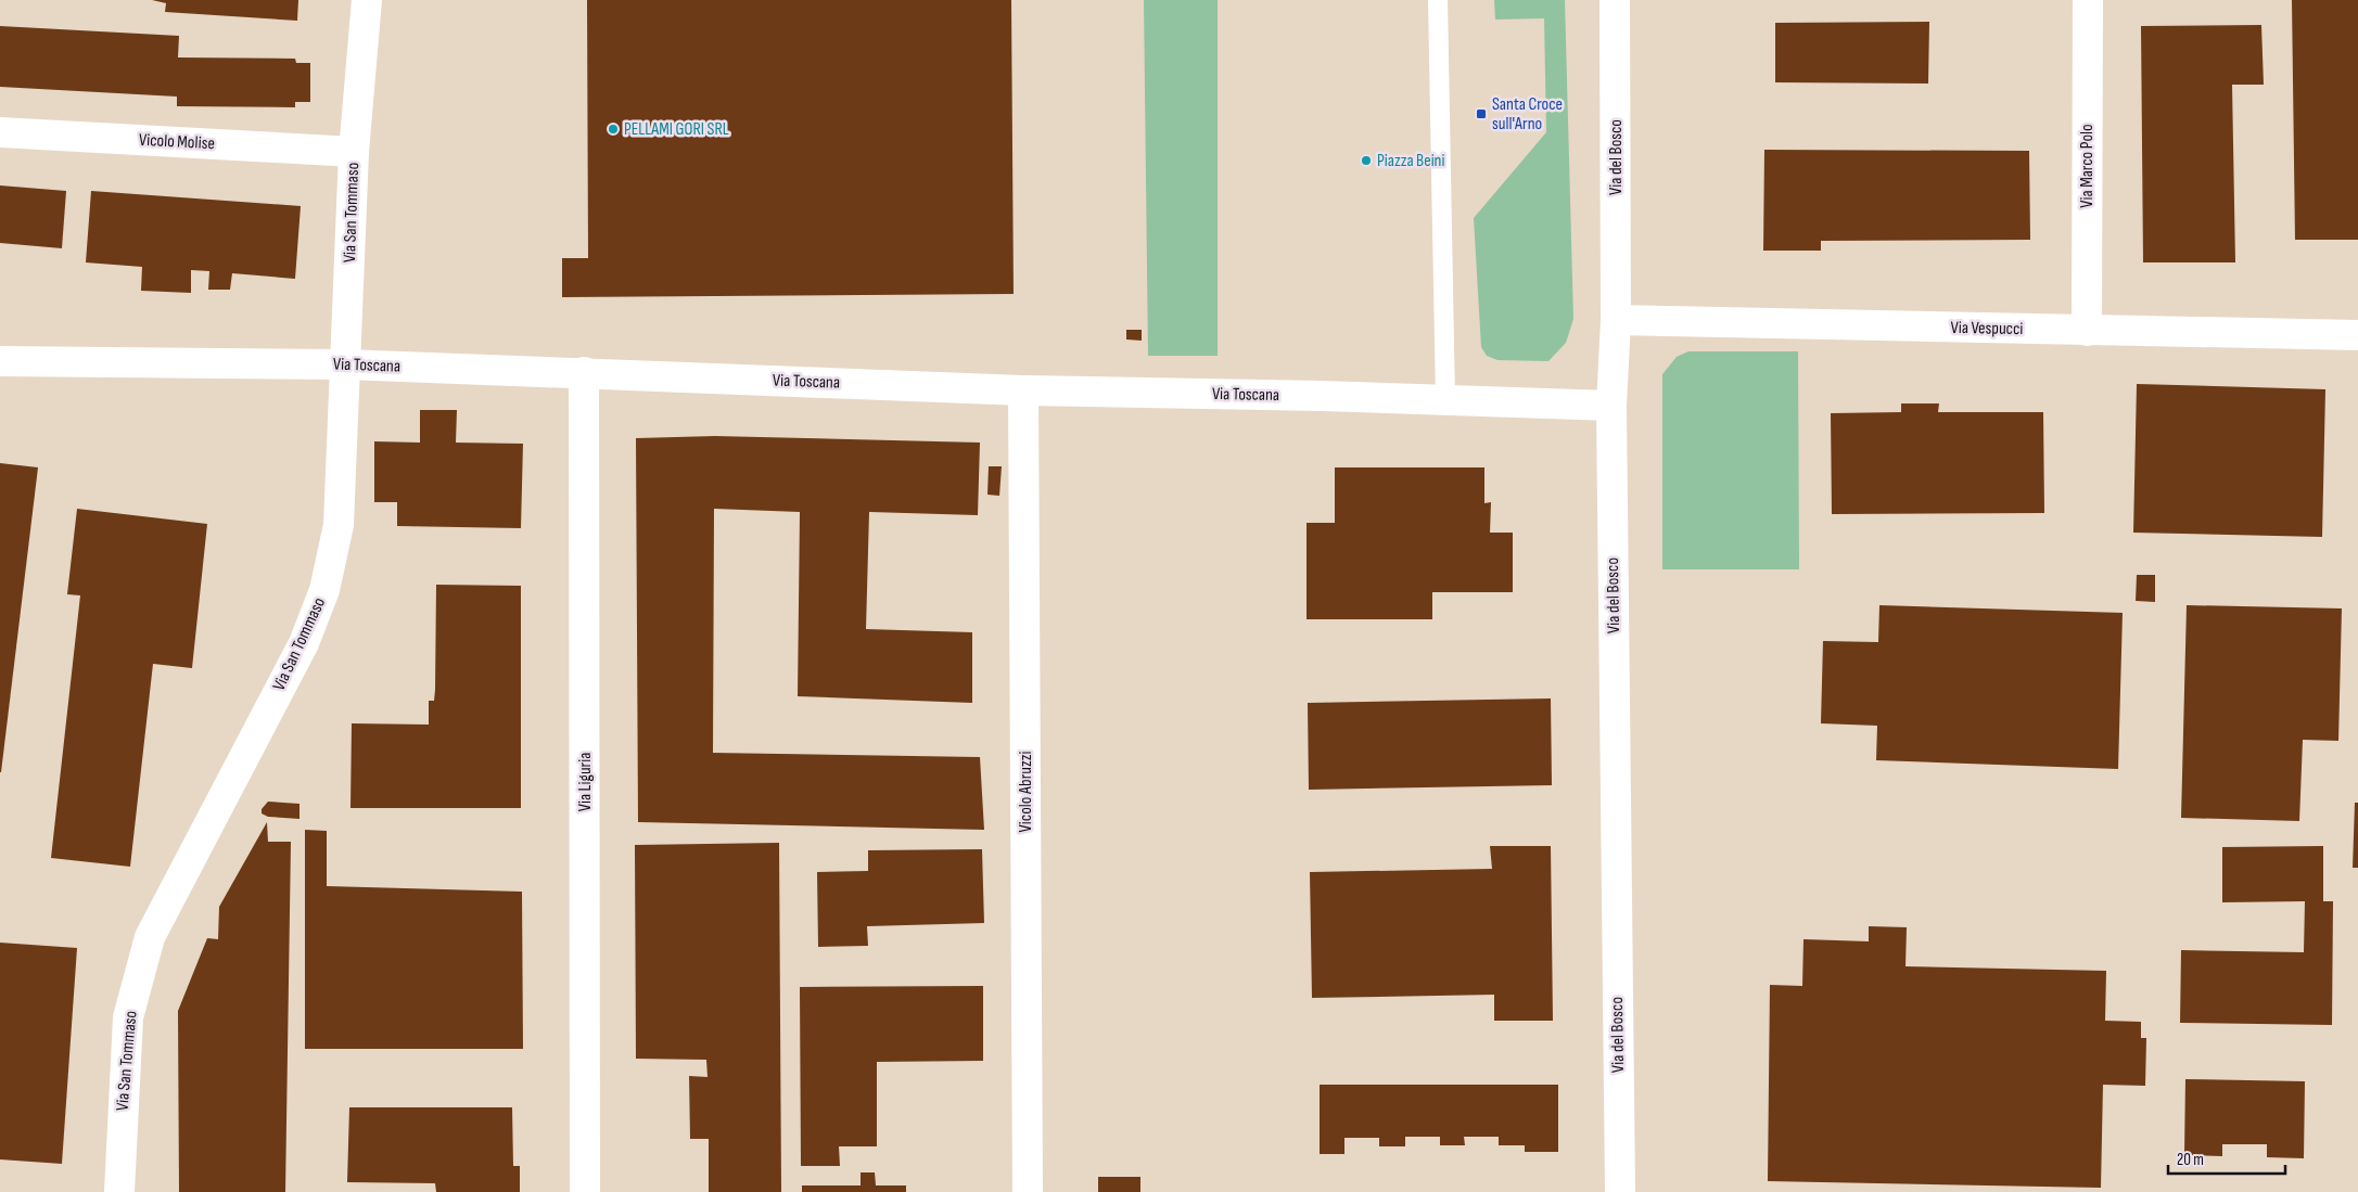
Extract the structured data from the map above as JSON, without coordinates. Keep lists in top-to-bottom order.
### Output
{
  "streets": {
    "street": [
      "Vicolo Molise",
      "Via del Bosco",
      "Via Marco Polo",
      "Via San Tommaso",
      "Via Vespucci",
      "Via Toscana",
      "Via Liguria",
      "Vicolo Abruzzi"
    ]
  },
  "crossings": [
    ["Vicolo Molise", "Via San Tommaso"],
    ["Via del Bosco", "Via Vespucci"],
    ["Via del Bosco", "Via Toscana"],
    ["Via Marco Polo", "Via Vespucci"],
    ["Via San Tommaso", "Via Toscana"],
    ["Via Toscana", "Via Liguria"],
    ["Via Toscana", "Vicolo Abruzzi"]
  ],
  "places": {
    "transit": ["Santa Croce sull'Arno"],
    "other": ["PELLAMI GORI SRL", "Piazza Beini"]
  },
  "scale_bar": "20 m"
}
